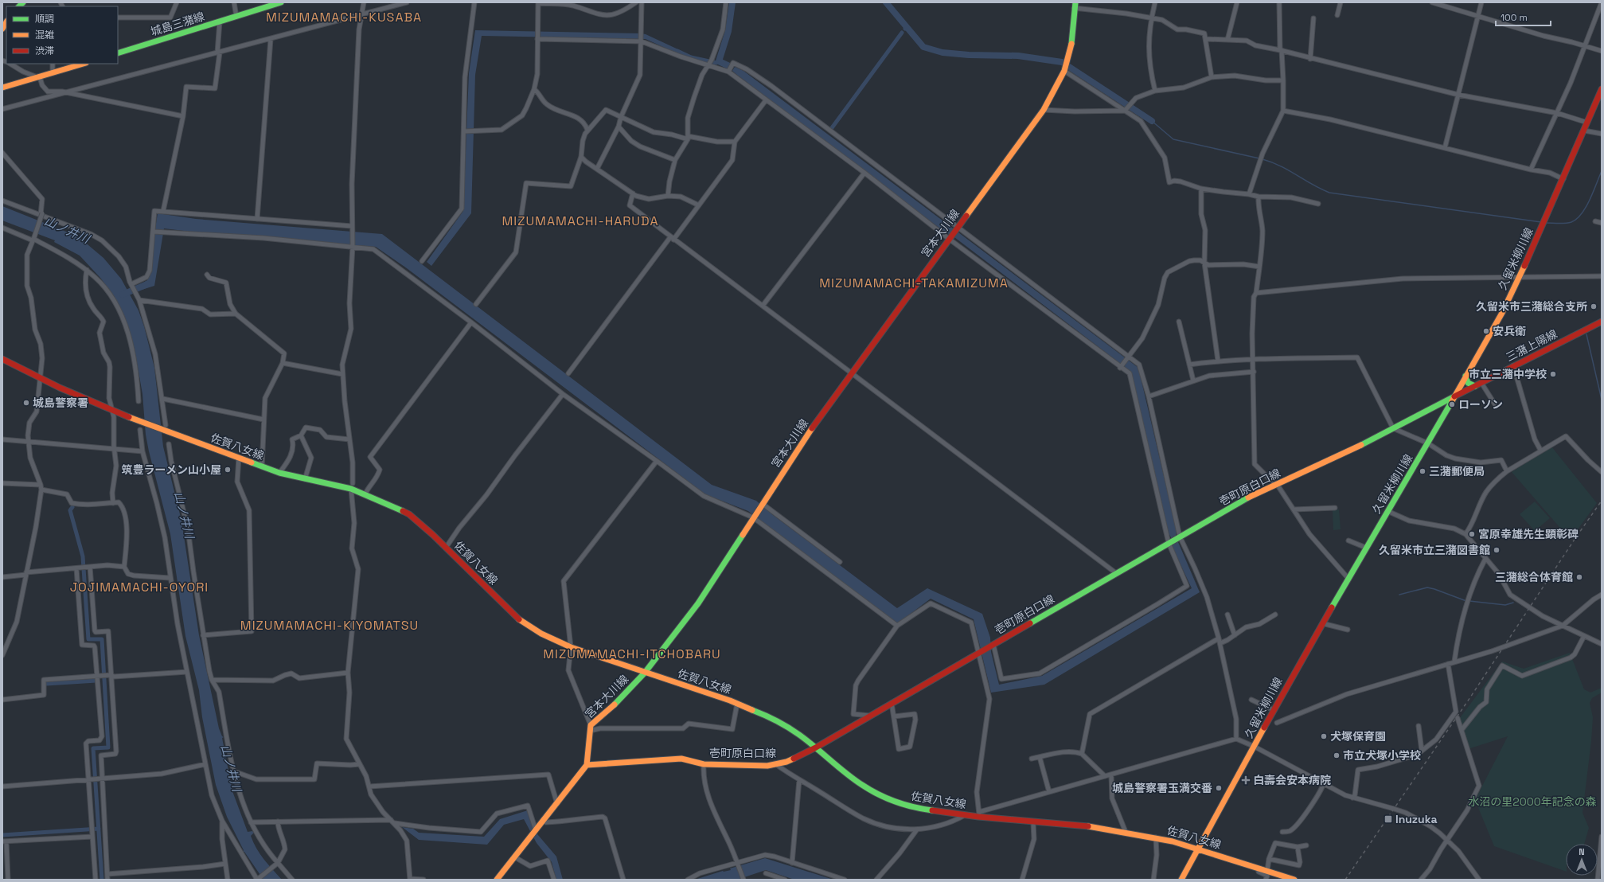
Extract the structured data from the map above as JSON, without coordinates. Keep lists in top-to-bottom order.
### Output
{
  "streets": {
    "main road": [
      "城島三潴線",
      "宮本大川線",
      "久留米柳川線",
      "三潴上陽線",
      "佐賀八女線",
      "壱町原白口線"
    ]
  },
  "crossings": [
    ["宮本大川線", "佐賀八女線"],
    ["宮本大川線", "壱町原白口線"],
    ["久留米柳川線", "三潴上陽線"],
    ["久留米柳川線", "佐賀八女線"],
    ["久留米柳川線", "壱町原白口線"],
    ["三潴上陽線", "壱町原白口線"],
    ["佐賀八女線", "壱町原白口線"]
  ],
  "districts": [
    "MIZUMAMACHI-KUSABA",
    "MIZUMAMACHI-HARUDA",
    "MIZUMAMACHI-TAKAMIZUMA",
    "JOJIMAMACHI-OYORI",
    "MIZUMAMACHI-KIYOMATSU",
    "MIZUMAMACHI-ITCHOBARU"
  ],
  "water": ["山ノ井川"],
  "parks": ["水沼の里2000年記念の森"],
  "places": {
    "other": [
      "久留米市三潴総合支所",
      "安兵衛",
      "市立三潴中学校",
      "城島警察署",
      "ローソン",
      "筑豊ラーメン山小屋",
      "三潴郵便局",
      "宮原幸雄先生顕彰碑",
      "久留米市立三潴図書館",
      "三潴総合体育館",
      "犬塚保育園",
      "市立犬塚小学校",
      "城島警察署玉満交番"
    ],
    "health": ["白壽会安本病院"],
    "transit": ["Inuzuka"]
  },
  "legend": ["順調", "混雑", "渋滞"],
  "scale_bar": "100 m",
  "north": "top"
}
